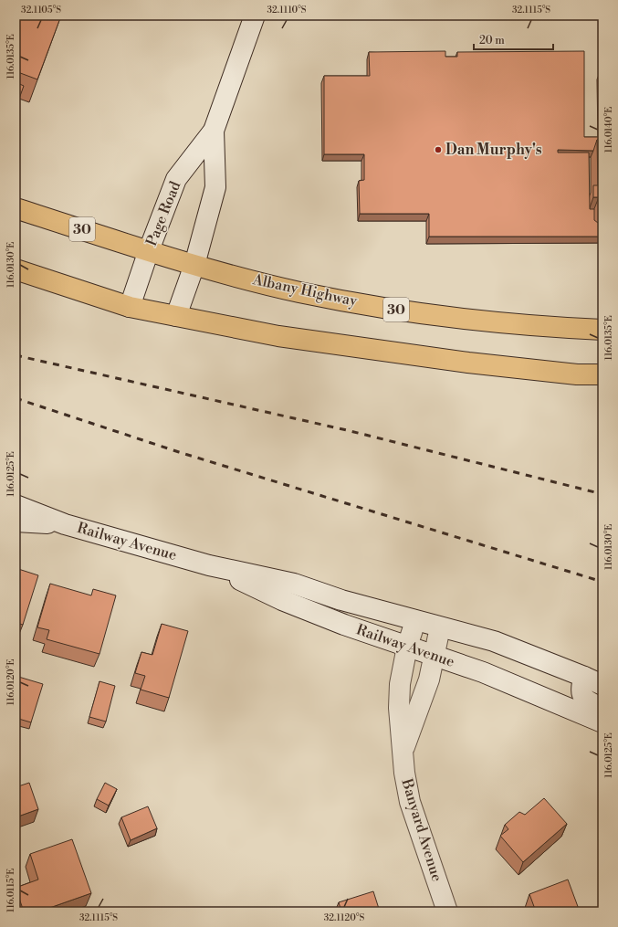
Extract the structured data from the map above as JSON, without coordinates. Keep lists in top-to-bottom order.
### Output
{
  "streets": {
    "highway": ["30", "Albany Highway"],
    "main road": ["Page Road", "Railway Avenue", "Banyard Avenue"]
  },
  "crossings": [
    ["Page Road", "Albany Highway"],
    ["Railway Avenue", "Banyard Avenue"]
  ],
  "places": ["Dan Murphy's"],
  "scale_bar": "20 m",
  "coordinates": [
    "32.1105°S",
    "32.1110°S",
    "32.1115°S",
    "116.0135°E",
    "116.0140°E",
    "116.0130°E",
    "116.0125°E",
    "116.0120°E",
    "116.0115°E",
    "32.1120°S"
  ]
}
